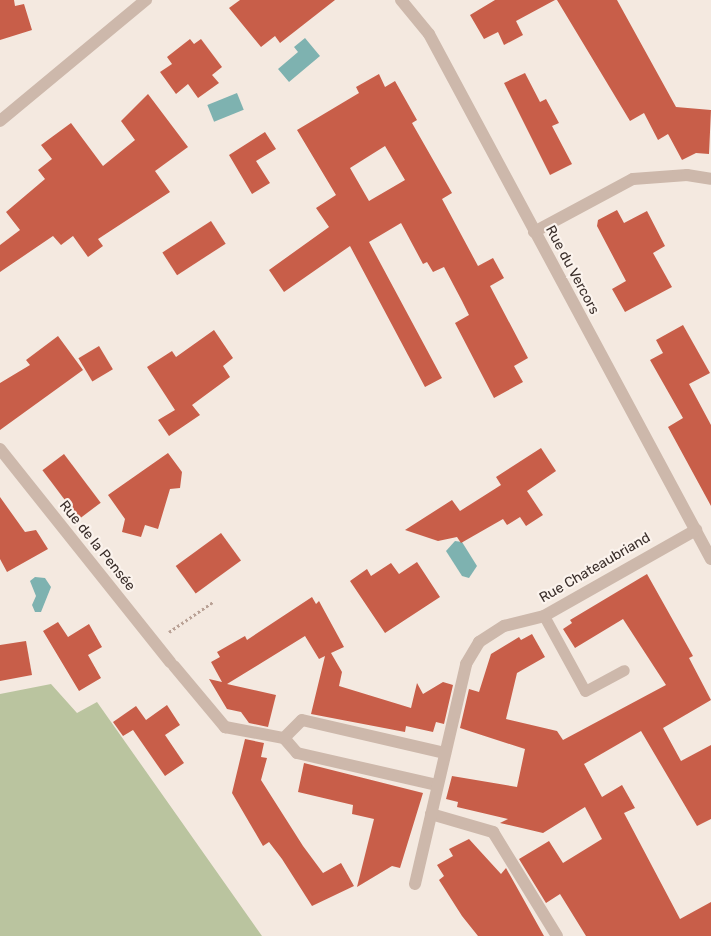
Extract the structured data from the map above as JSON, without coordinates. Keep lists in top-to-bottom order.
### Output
{
  "streets": {
    "street": ["Rue du Vercors", "Rue de la Pensée", "Rue Chateaubriand"]
  },
  "crossings": [
    ["Rue du Vercors", "Rue Chateaubriand"]
  ]
}
